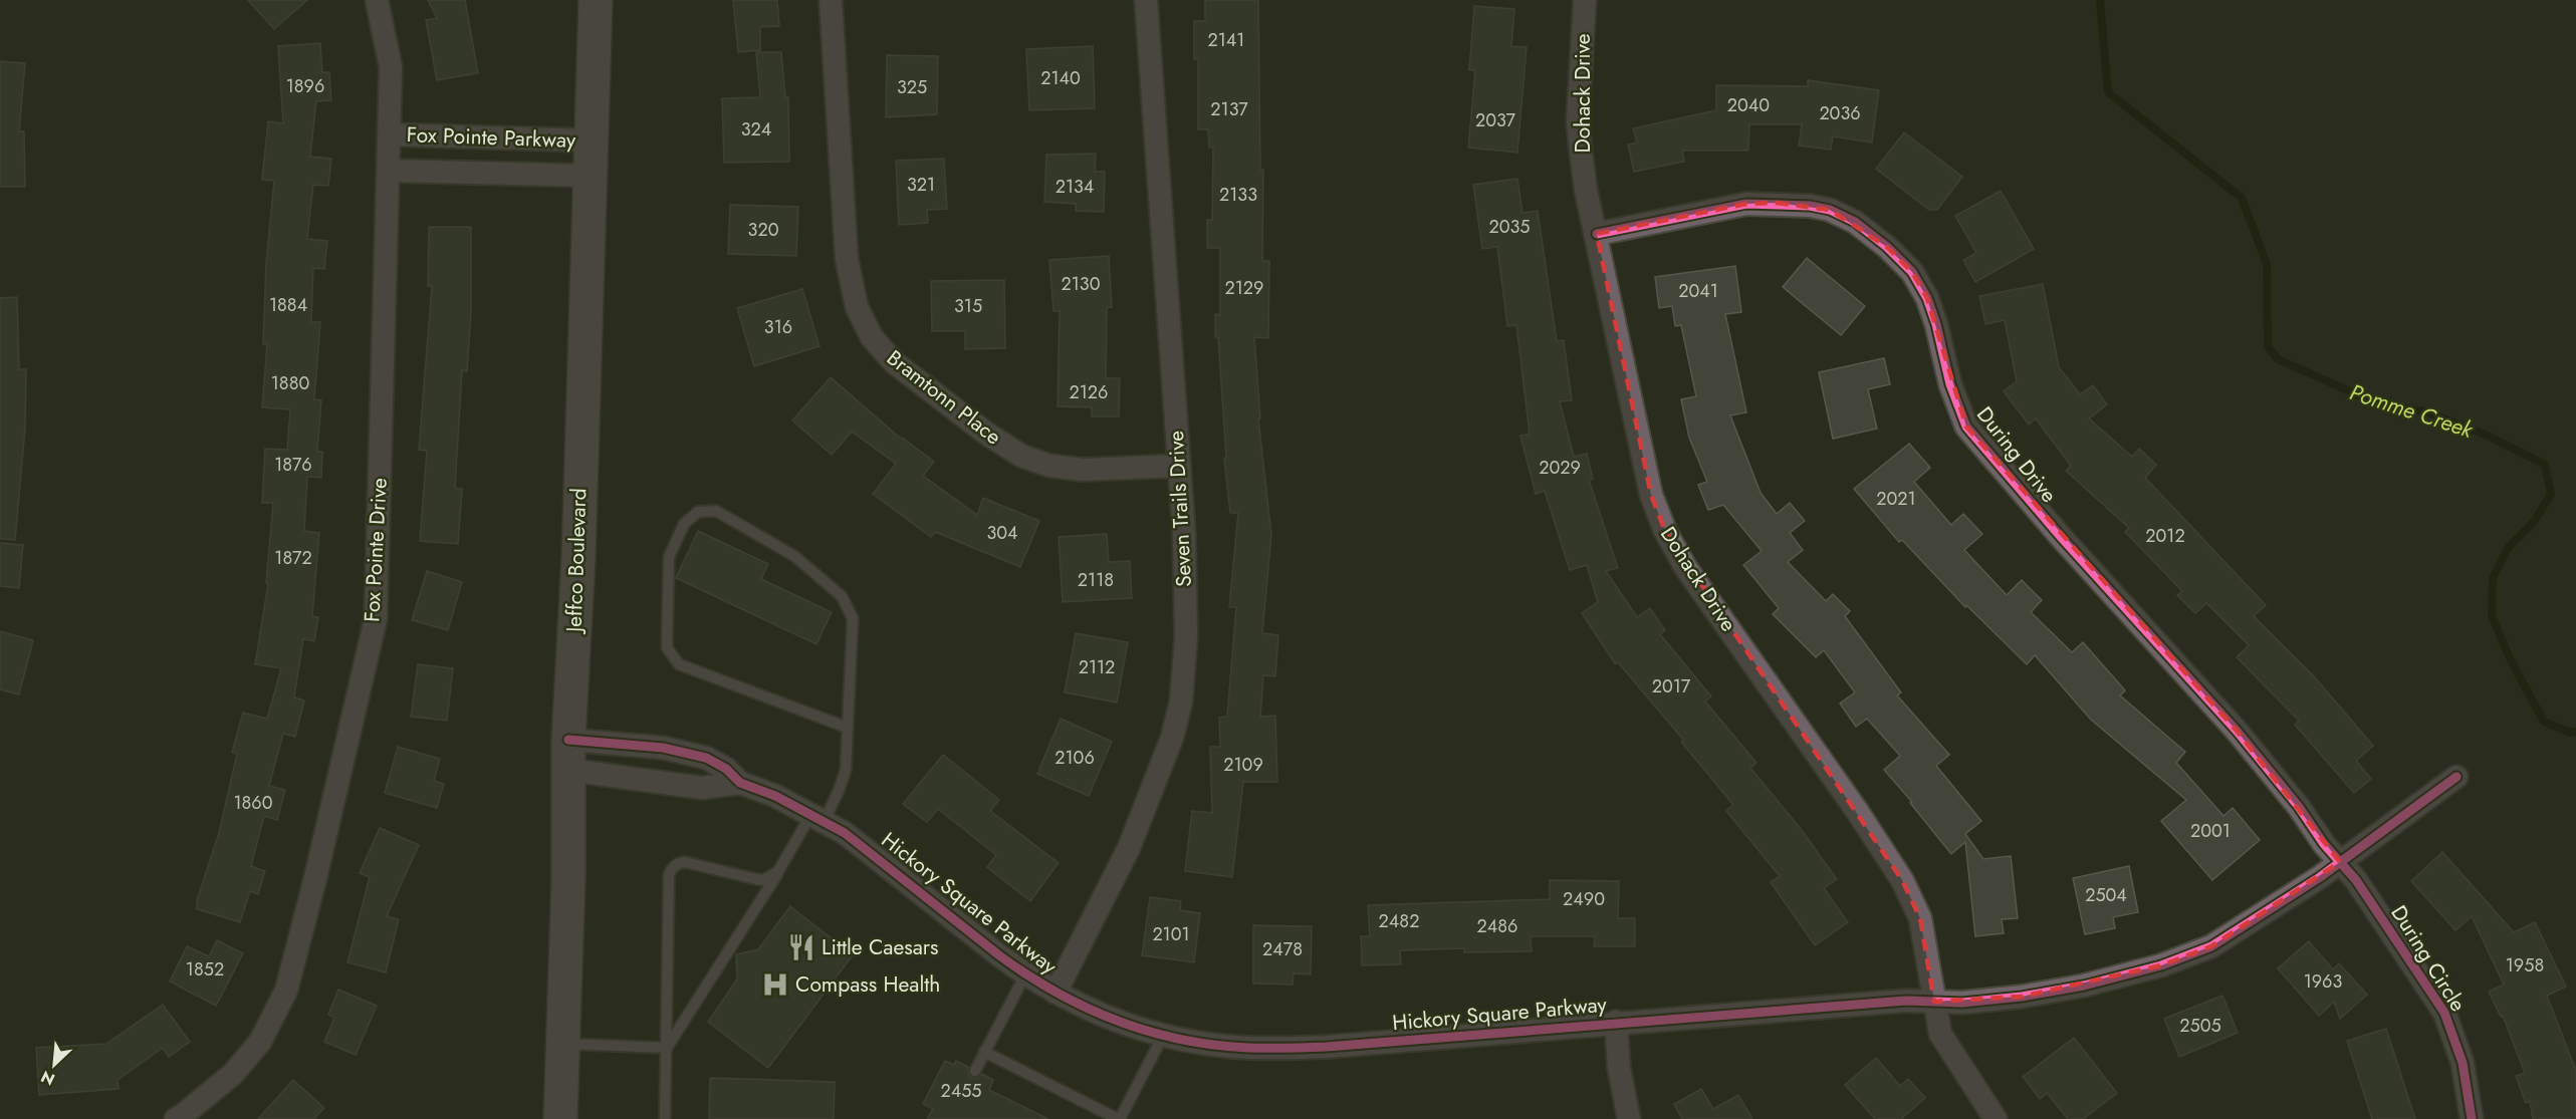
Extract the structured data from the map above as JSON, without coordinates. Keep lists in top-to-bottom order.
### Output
{
  "streets": {
    "main road": ["Jeffco Boulevard"],
    "street": [
      "Dohack Drive",
      "Fox Pointe Parkway",
      "Bramtonn Place",
      "During Drive",
      "Seven Trails Drive",
      "Fox Pointe Drive",
      "Hickory Square Parkway",
      "During Circle"
    ]
  },
  "crossings": [
    ["Dohack Drive", "During Drive"],
    ["Dohack Drive", "Hickory Square Parkway"],
    ["Fox Pointe Parkway", "Fox Pointe Drive"],
    ["Fox Pointe Parkway", "Jeffco Boulevard"],
    ["Bramtonn Place", "Seven Trails Drive"],
    ["During Drive", "Hickory Square Parkway"],
    ["During Drive", "During Circle"],
    ["Seven Trails Drive", "Hickory Square Parkway"],
    ["Jeffco Boulevard", "Hickory Square Parkway"],
    ["Hickory Square Parkway", "During Circle"]
  ],
  "water": ["Pomme Creek"],
  "places": {
    "restaurant": ["Little Caesars"],
    "hospital": ["Compass Health"]
  },
  "house_numbers": [
    "2141",
    "2140",
    "1896",
    "325",
    "2040",
    "2137",
    "2036",
    "2037",
    "324",
    "321",
    "2134",
    "2133",
    "2035",
    "320",
    "2130",
    "2129",
    "2041",
    "1884",
    "315",
    "316",
    "1880",
    "2126",
    "1876",
    "2029",
    "2021",
    "304",
    "2012",
    "1872",
    "2118",
    "2112",
    "2017",
    "2106",
    "2109",
    "1860",
    "2001",
    "2504",
    "2490",
    "2482",
    "2486",
    "2101",
    "2478",
    "1958",
    "1852",
    "1963",
    "2505",
    "2455"
  ],
  "north": "bottom left"
}
